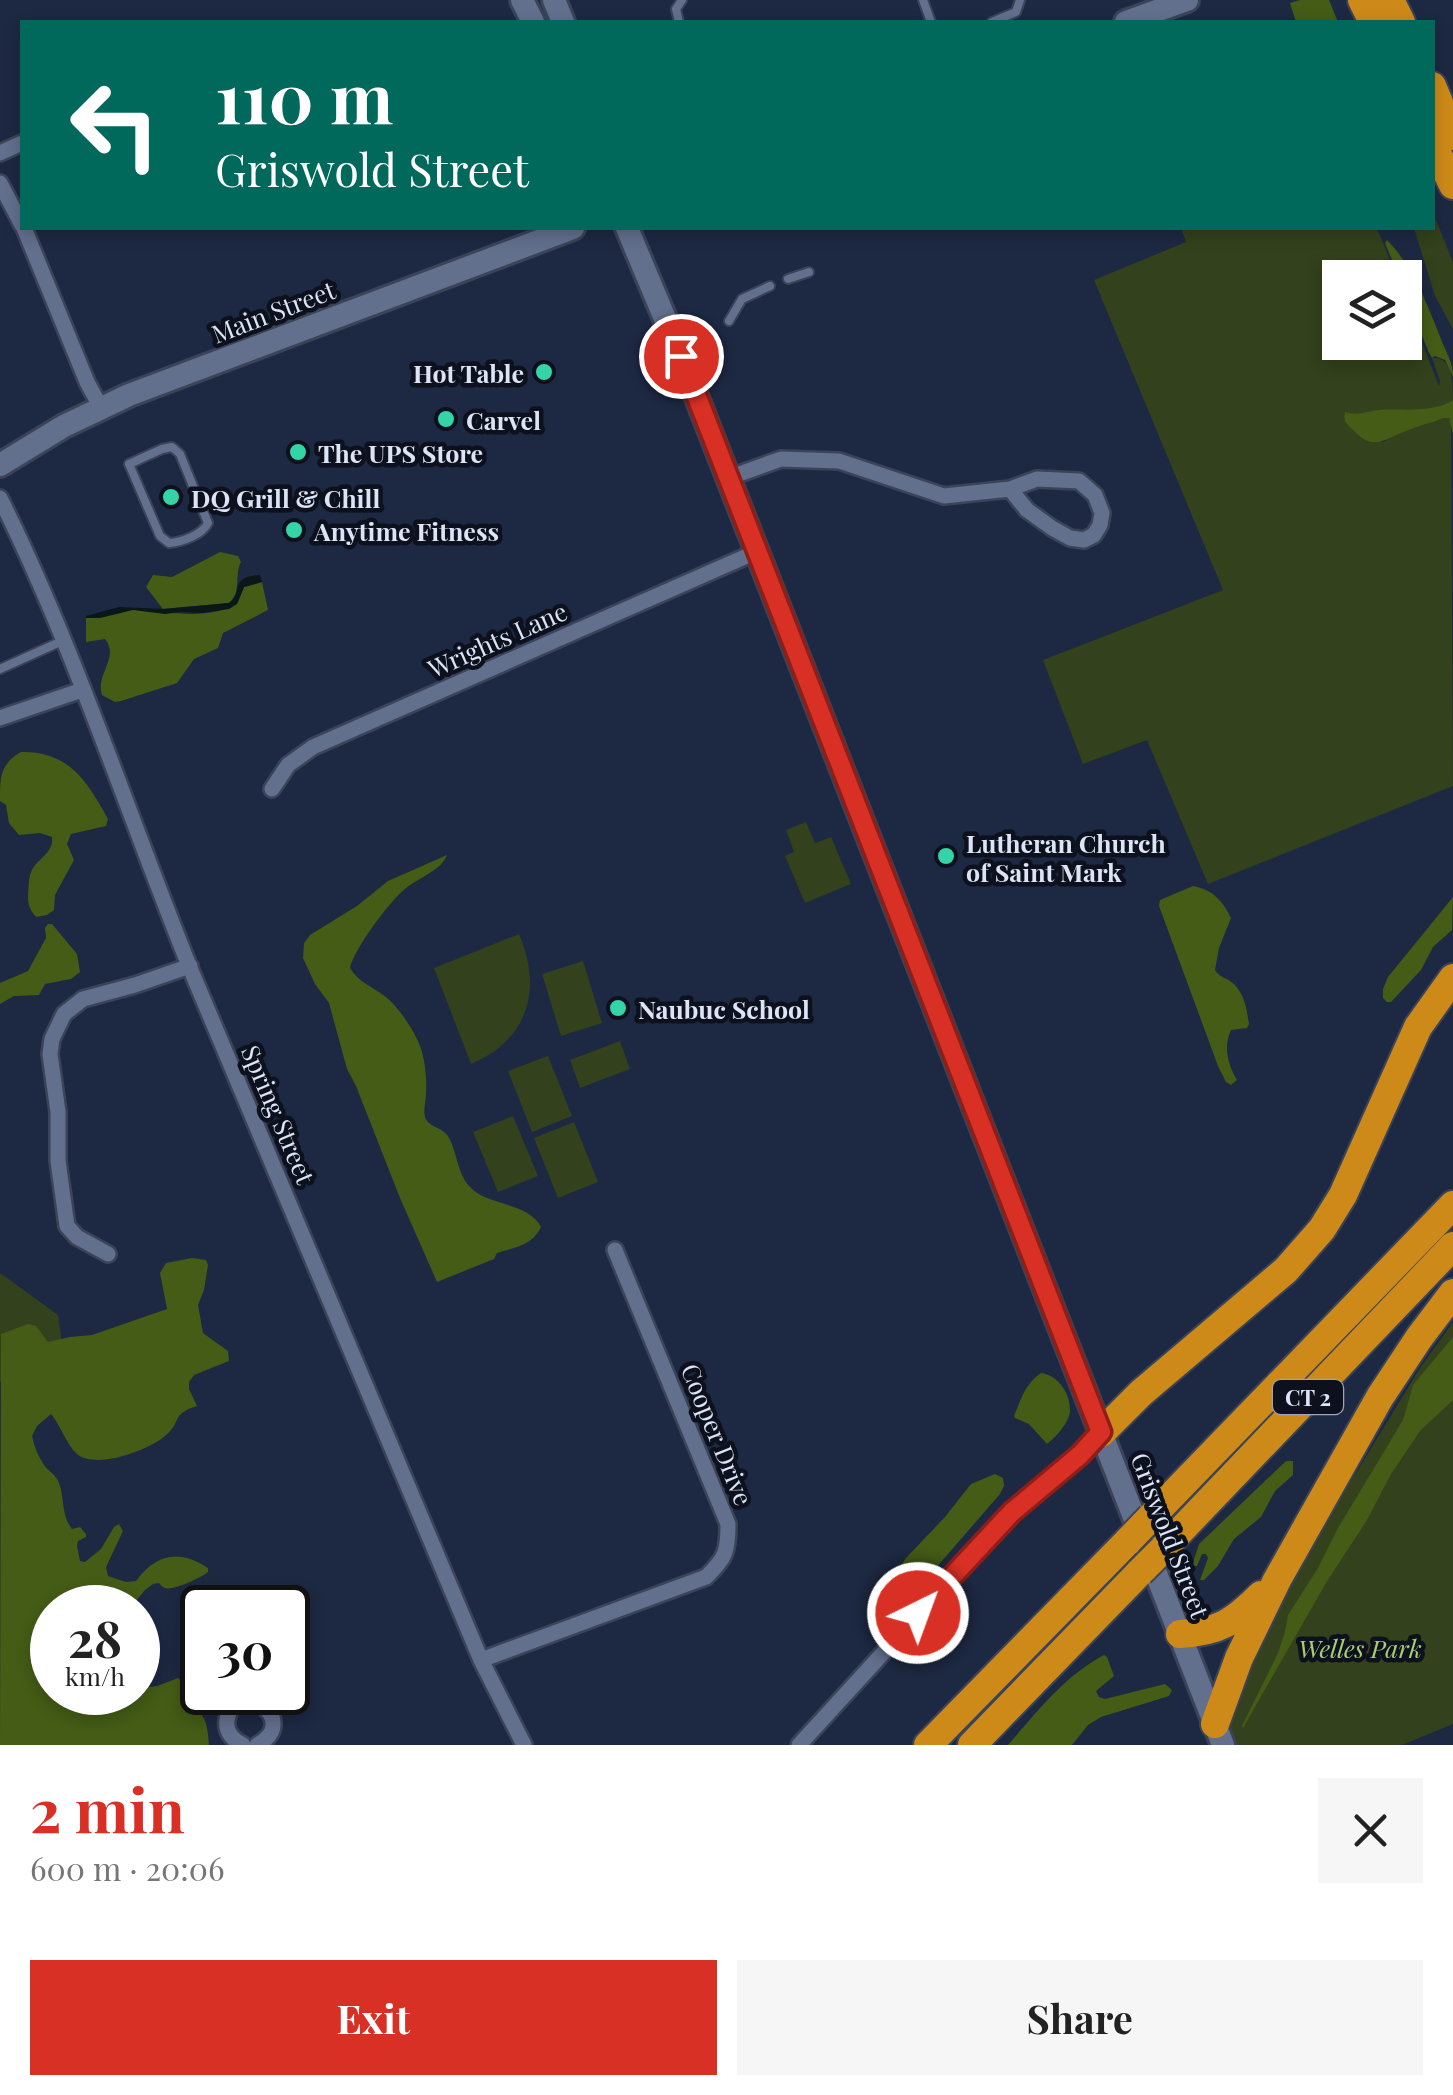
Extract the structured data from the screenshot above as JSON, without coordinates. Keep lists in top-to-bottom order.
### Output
{
  "streets": {
    "highway": ["CT 2"],
    "main road": ["Main Street", "Griswold Street"],
    "street": ["Wrights Lane", "Spring Street", "Cooper Drive"]
  },
  "crossings": [
    ["Wrights Lane", "Griswold Street"],
    ["Spring Street", "Cooper Drive"]
  ],
  "parks": ["Welles Park"],
  "places": [
    "Hot Table",
    "Carvel",
    "The UPS Store",
    "DQ Grill & Chill",
    "Anytime Fitness",
    "Lutheran Church of Saint Mark",
    "Naubuc School"
  ],
  "page": {
    "turn": ["110 m", "Griswold Street"],
    "speed": "28 km/h",
    "limit": "30",
    "heading": ["2 min", "600 m · 20:06"],
    "buttons": ["Exit", "Share"]
  }
}
